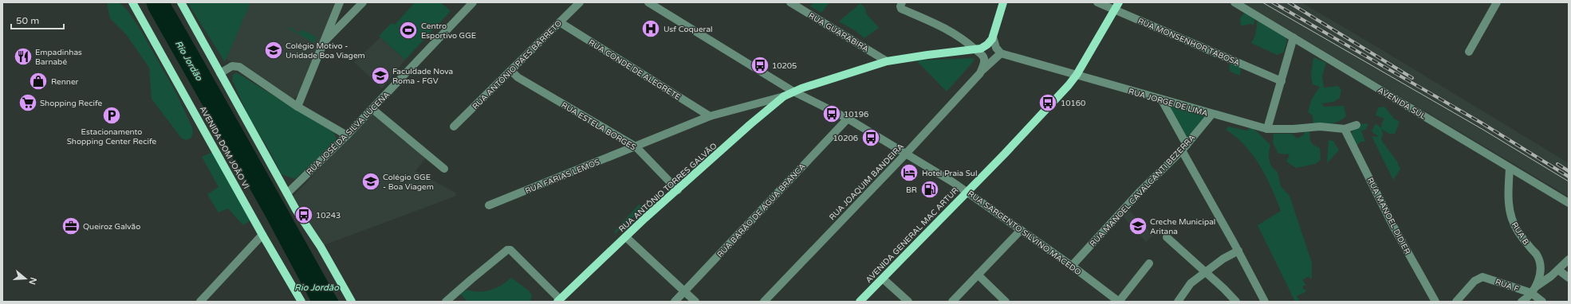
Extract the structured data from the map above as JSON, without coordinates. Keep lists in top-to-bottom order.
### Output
{
  "streets": {
    "main road": ["AVENIDA DOM JOÃO VI", "RUA ANTÔNIO TORRES GALVÃO", "AVENIDA GENERAL MAC ARTUR"],
    "street": [
      "RUA GUARABIRA",
      "RUA MONSENHOR TABOSA",
      "RUA ANTÔNIO PAES BARRETO",
      "RUA CONDE DE ALEGRETE",
      "RUA JORGE DE LIMA",
      "AVENIDA SUL",
      "RUA ESTELA BORGES",
      "RUA JOSÉ DA SILVA LUCENA",
      "RUA FARIAS LEMOS",
      "RUA JOAQUIM BANDEIRA",
      "RUA MANOEL CAVALCANTI BEZERRA",
      "RUA BARÃO DE ÁGUA BRANCA",
      "RUA MANOEL DIDIER",
      "RUA SARGENTO SILVINO MACEDO",
      "RUA B",
      "RUA F"
    ]
  },
  "crossings": [
    ["RUA GUARABIRA", "RUA ANTÔNIO TORRES GALVÃO"],
    ["RUA MONSENHOR TABOSA", "AVENIDA GENERAL MAC ARTUR"],
    ["RUA ANTÔNIO PAES BARRETO", "RUA CONDE DE ALEGRETE"],
    ["RUA ANTÔNIO PAES BARRETO", "RUA ESTELA BORGES"],
    ["RUA CONDE DE ALEGRETE", "RUA FARIAS LEMOS"],
    ["RUA JORGE DE LIMA", "RUA JOAQUIM BANDEIRA"],
    ["RUA JORGE DE LIMA", "RUA MANOEL CAVALCANTI BEZERRA"],
    ["RUA JORGE DE LIMA", "RUA MANOEL DIDIER"],
    ["RUA JORGE DE LIMA", "AVENIDA GENERAL MAC ARTUR"],
    ["AVENIDA SUL", "RUA B"],
    ["RUA ESTELA BORGES", "RUA FARIAS LEMOS"],
    ["RUA ESTELA BORGES", "RUA ANTÔNIO TORRES GALVÃO"],
    ["RUA FARIAS LEMOS", "RUA ANTÔNIO TORRES GALVÃO"],
    ["RUA JOAQUIM BANDEIRA", "RUA ANTÔNIO TORRES GALVÃO"],
    ["RUA JOAQUIM BANDEIRA", "RUA SARGENTO SILVINO MACEDO"],
    ["RUA ANTÔNIO TORRES GALVÃO", "RUA SARGENTO SILVINO MACEDO"],
    ["RUA MANOEL CAVALCANTI BEZERRA", "RUA SARGENTO SILVINO MACEDO"],
    ["RUA BARÃO DE ÁGUA BRANCA", "RUA SARGENTO SILVINO MACEDO"],
    ["RUA SARGENTO SILVINO MACEDO", "AVENIDA GENERAL MAC ARTUR"],
    ["RUA B", "RUA F"]
  ],
  "water": ["Rio Jordão"],
  "places": {
    "hospital": ["Usf Coqueral"],
    "sports": ["Centro Esportivo GGE"],
    "school or university": [
      "Colégio Motivo - Unidade Boa Viagem",
      "Faculdade Nova Roma - FGV",
      "Colégio GGE - Boa Viagem",
      "Creche Municipal Aritana"
    ],
    "restaurant": ["Empadinhas Barnabé"],
    "bus stop": [
      "10205",
      "10160",
      "10196",
      "10206",
      "10243"
    ],
    "shop": ["Renner"],
    "supermarket": ["Shopping Recife"],
    "parking": ["Estacionamento Shopping Center Recife"],
    "hotel": ["Hotel Praia Sul"],
    "fuel station": ["BR"],
    "office": ["Queiroz Galvão"]
  },
  "scale_bar": "50 m",
  "north": "right"
}
